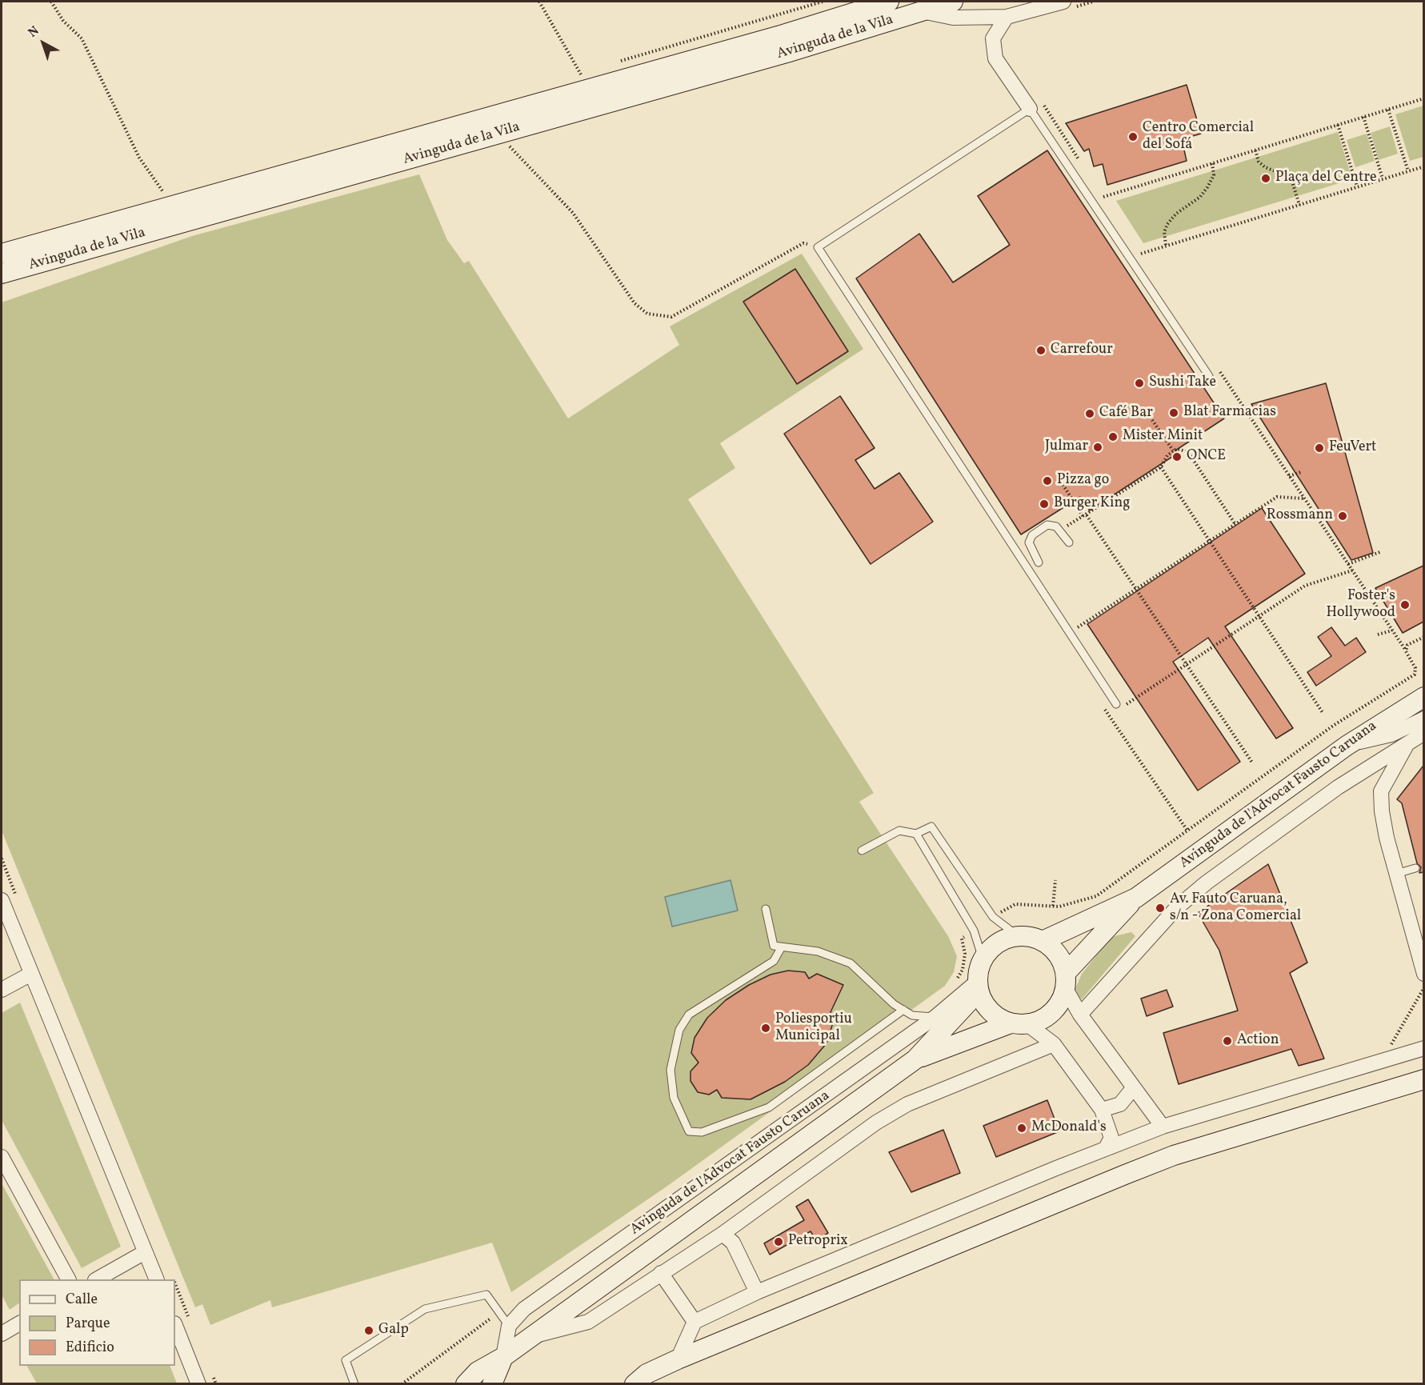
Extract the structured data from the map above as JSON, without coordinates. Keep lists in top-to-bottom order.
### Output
{
  "streets": {
    "street": ["Avinguda de la Vila", "Avinguda de l'Advocat Fausto Caruana"]
  },
  "places": [
    "Centro Comercial del Sofá",
    "Plaça del Centre",
    "Carrefour",
    "Sushi Take",
    "Blat Farmacias",
    "Café Bar",
    "Mister Minit",
    "Julmar",
    "FeuVert",
    "ONCE",
    "Pizza go",
    "Burger King",
    "Rossmann",
    "Foster's Hollywood",
    "Av. Fauto Caruana, s/n - Zona Comercial",
    "Poliesportiu Municipal",
    "Action",
    "McDonald's",
    "Petroprix",
    "Galp"
  ],
  "legend": ["Calle", "Parque", "Edificio"],
  "north": "top left"
}
